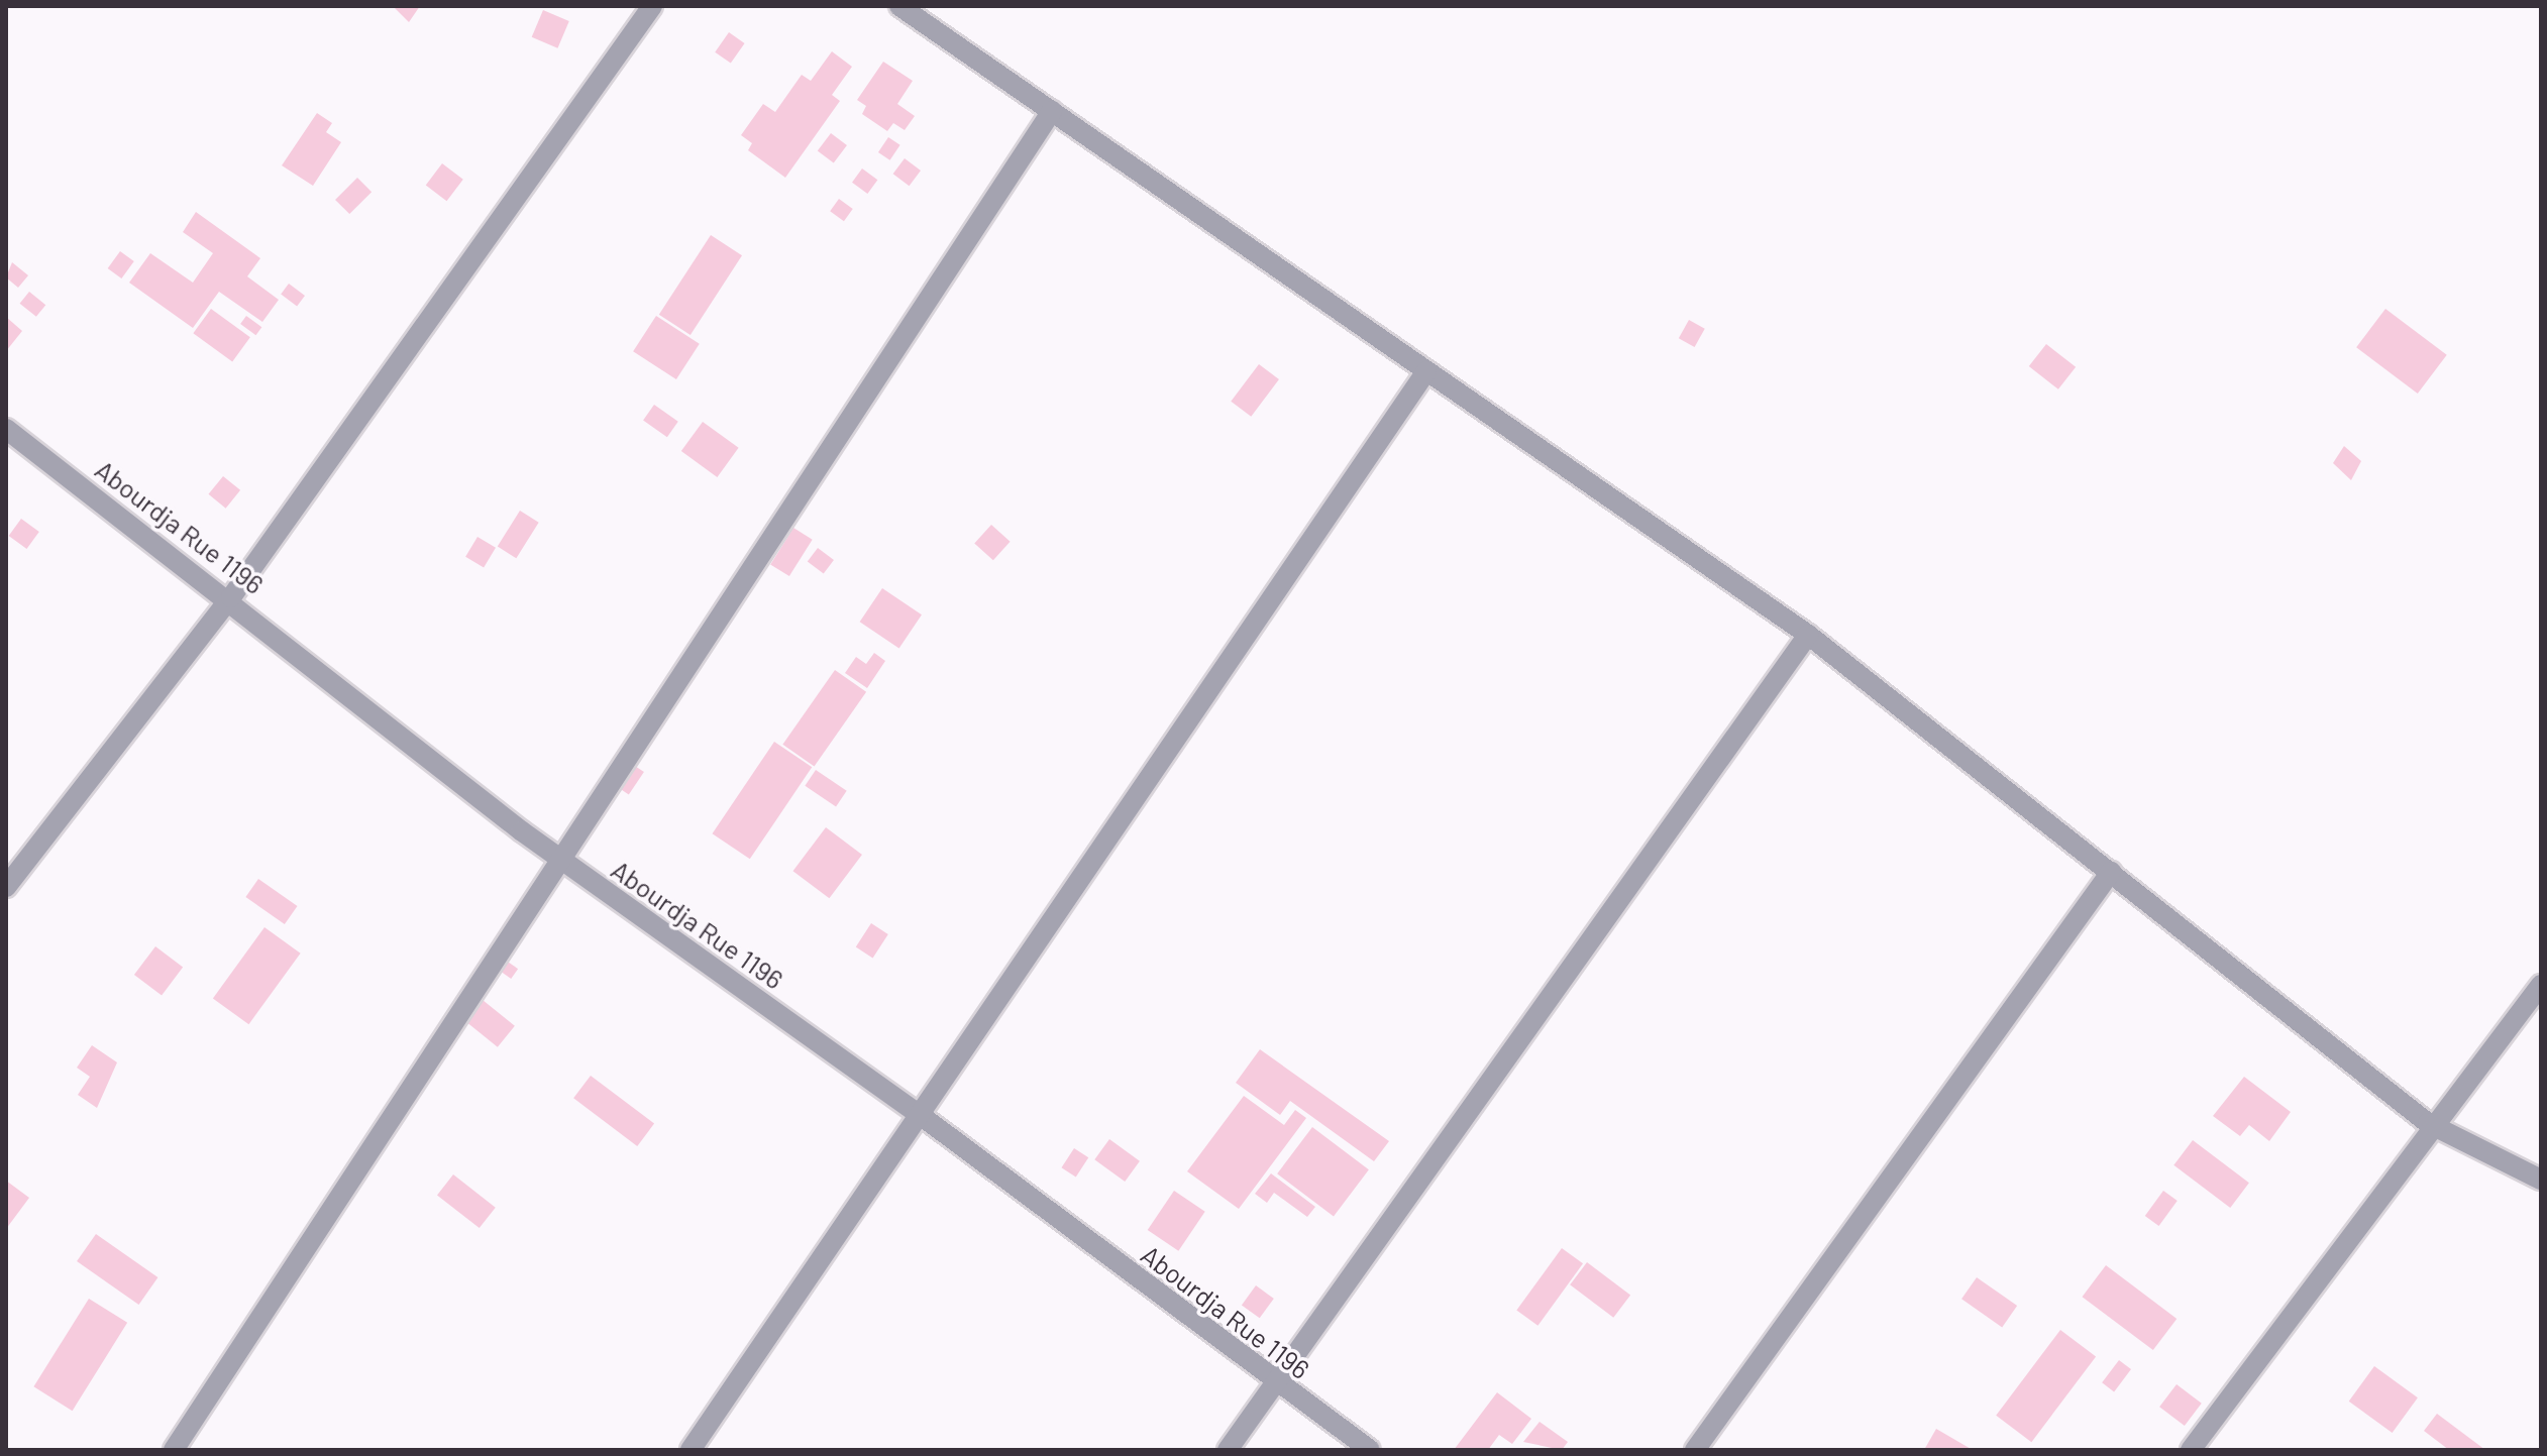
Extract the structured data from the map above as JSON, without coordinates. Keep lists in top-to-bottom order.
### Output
{
  "streets": {
    "street": ["Abourdja Rue 1196"]
  }
}
